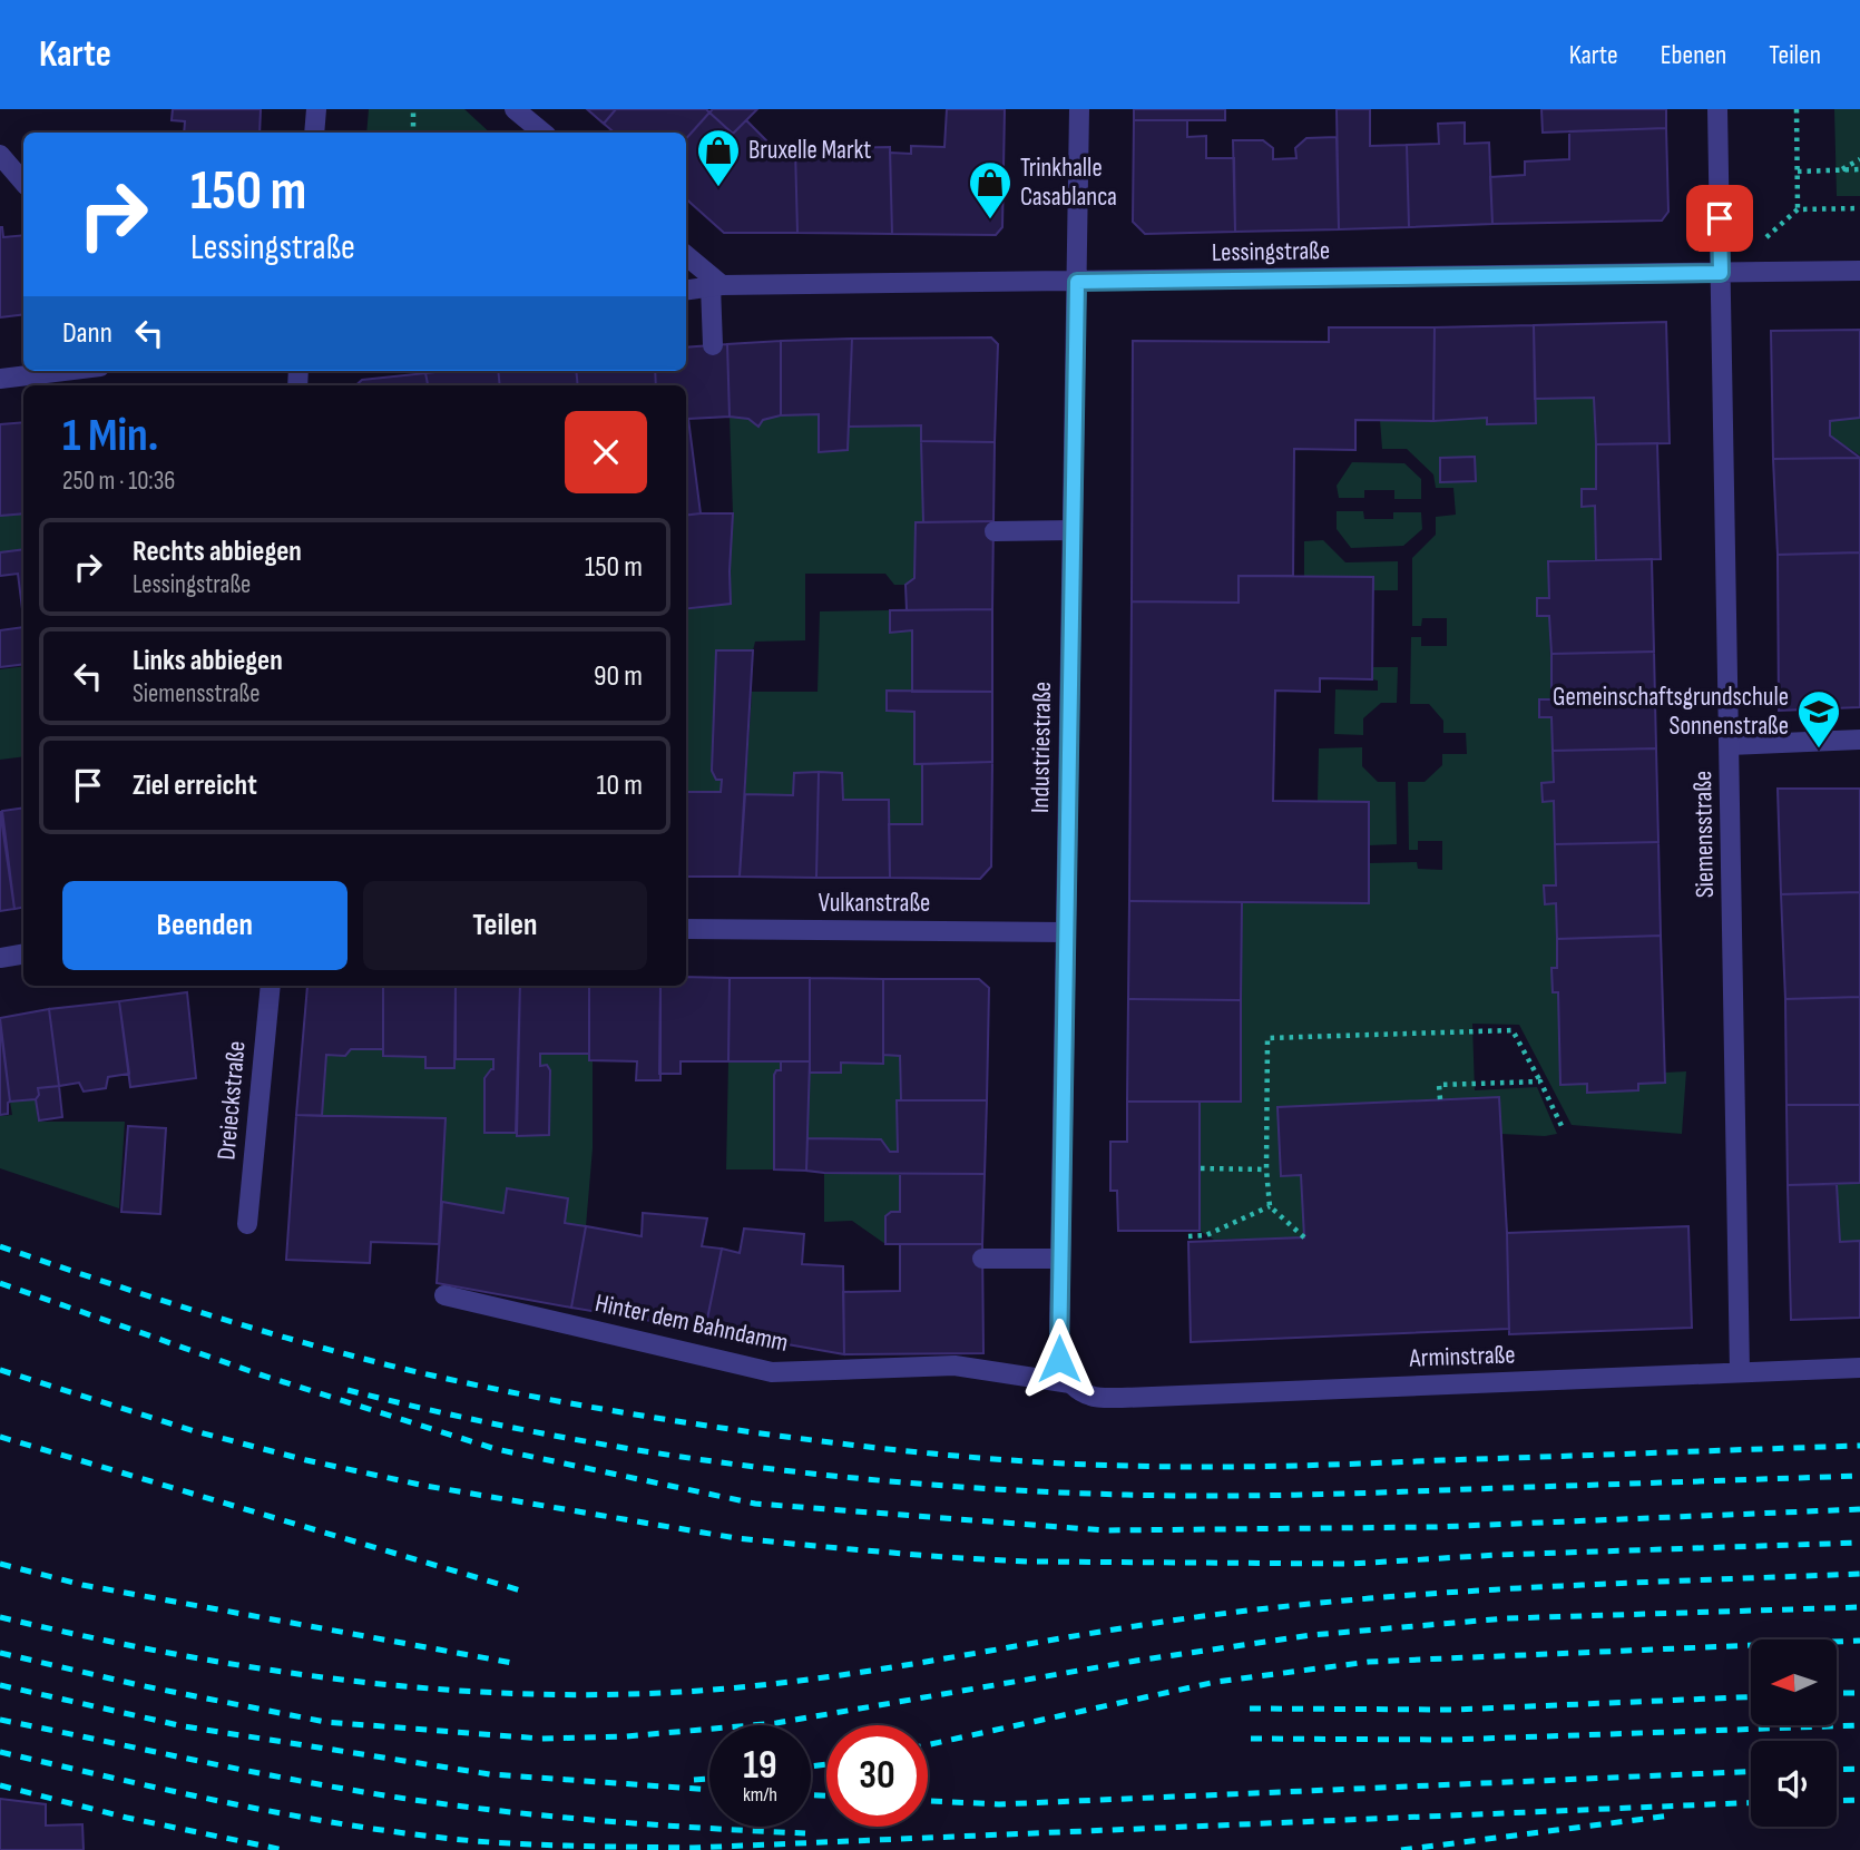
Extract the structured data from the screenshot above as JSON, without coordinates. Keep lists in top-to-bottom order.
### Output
{
  "streets": {
    "street": [
      "Lessingstraße",
      "Industriestraße",
      "Siemensstraße",
      "Vulkanstraße",
      "Dreieckstraße",
      "Hinter dem Bahndamm",
      "Arminstraße"
    ]
  },
  "crossings": [
    ["Lessingstraße", "Industriestraße"],
    ["Lessingstraße", "Siemensstraße"],
    ["Industriestraße", "Vulkanstraße"],
    ["Industriestraße", "Hinter dem Bahndamm"],
    ["Industriestraße", "Arminstraße"],
    ["Siemensstraße", "Arminstraße"],
    ["Hinter dem Bahndamm", "Arminstraße"]
  ],
  "places": {
    "shop": ["Bruxelle Markt", "Trinkhalle Casablanca"],
    "school or university": ["Gemeinschaftsgrundschule Sonnenstraße"]
  },
  "north": "left",
  "page": {
    "header": "Karte",
    "nav": ["Karte", "Ebenen", "Teilen"],
    "turn": ["150 m", "Lessingstraße"],
    "then": "Dann",
    "heading": ["1 Min.", "250 m · 10:36"],
    "list": [
      {
        "name": "Rechts abbiegen",
        "note": "Lessingstraße",
        "value": "150 m"
      },
      {
        "name": "Links abbiegen",
        "note": "Siemensstraße",
        "value": "90 m"
      },
      {
        "name": "Ziel erreicht",
        "value": "10 m"
      }
    ],
    "buttons": ["Beenden", "Teilen"],
    "speed": "19 km/h",
    "limit": "30"
  }
}
